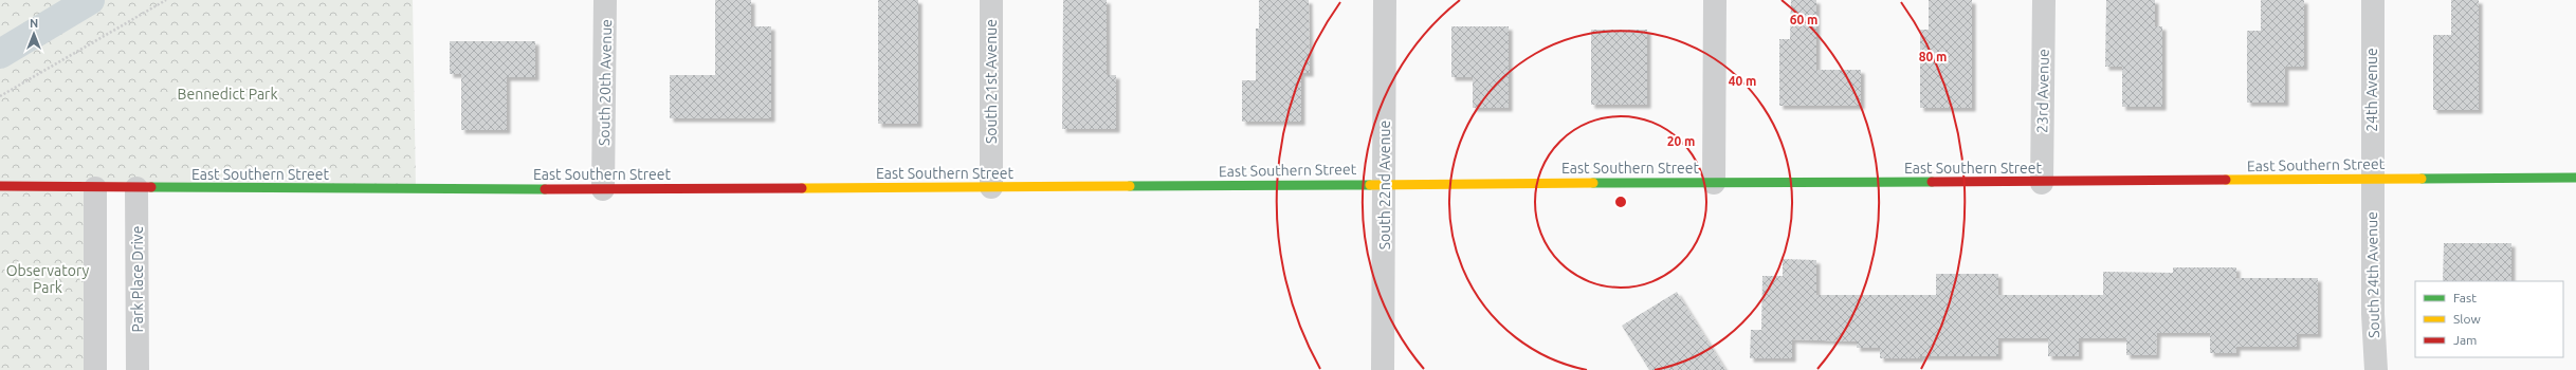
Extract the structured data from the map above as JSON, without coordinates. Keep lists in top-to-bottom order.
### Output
{
  "streets": {
    "street": [
      "South 21st Avenue",
      "South 20th Avenue",
      "24th Avenue",
      "23rd Avenue",
      "East Southern Street",
      "South 22nd Avenue",
      "South 24th Avenue",
      "Park Place Drive"
    ]
  },
  "crossings": [
    ["South 21st Avenue", "East Southern Street"],
    ["South 20th Avenue", "East Southern Street"],
    ["24th Avenue", "East Southern Street"],
    ["24th Avenue", "South 24th Avenue"],
    ["23rd Avenue", "East Southern Street"],
    ["East Southern Street", "South 22nd Avenue"],
    ["East Southern Street", "South 24th Avenue"],
    ["East Southern Street", "Park Place Drive"]
  ],
  "parks": ["Bennedict Park", "Observatory Park"],
  "legend": ["Fast", "Slow", "Jam"],
  "north": "top",
  "rings": [
    "60 m",
    "80 m",
    "40 m",
    "20 m"
  ]
}
